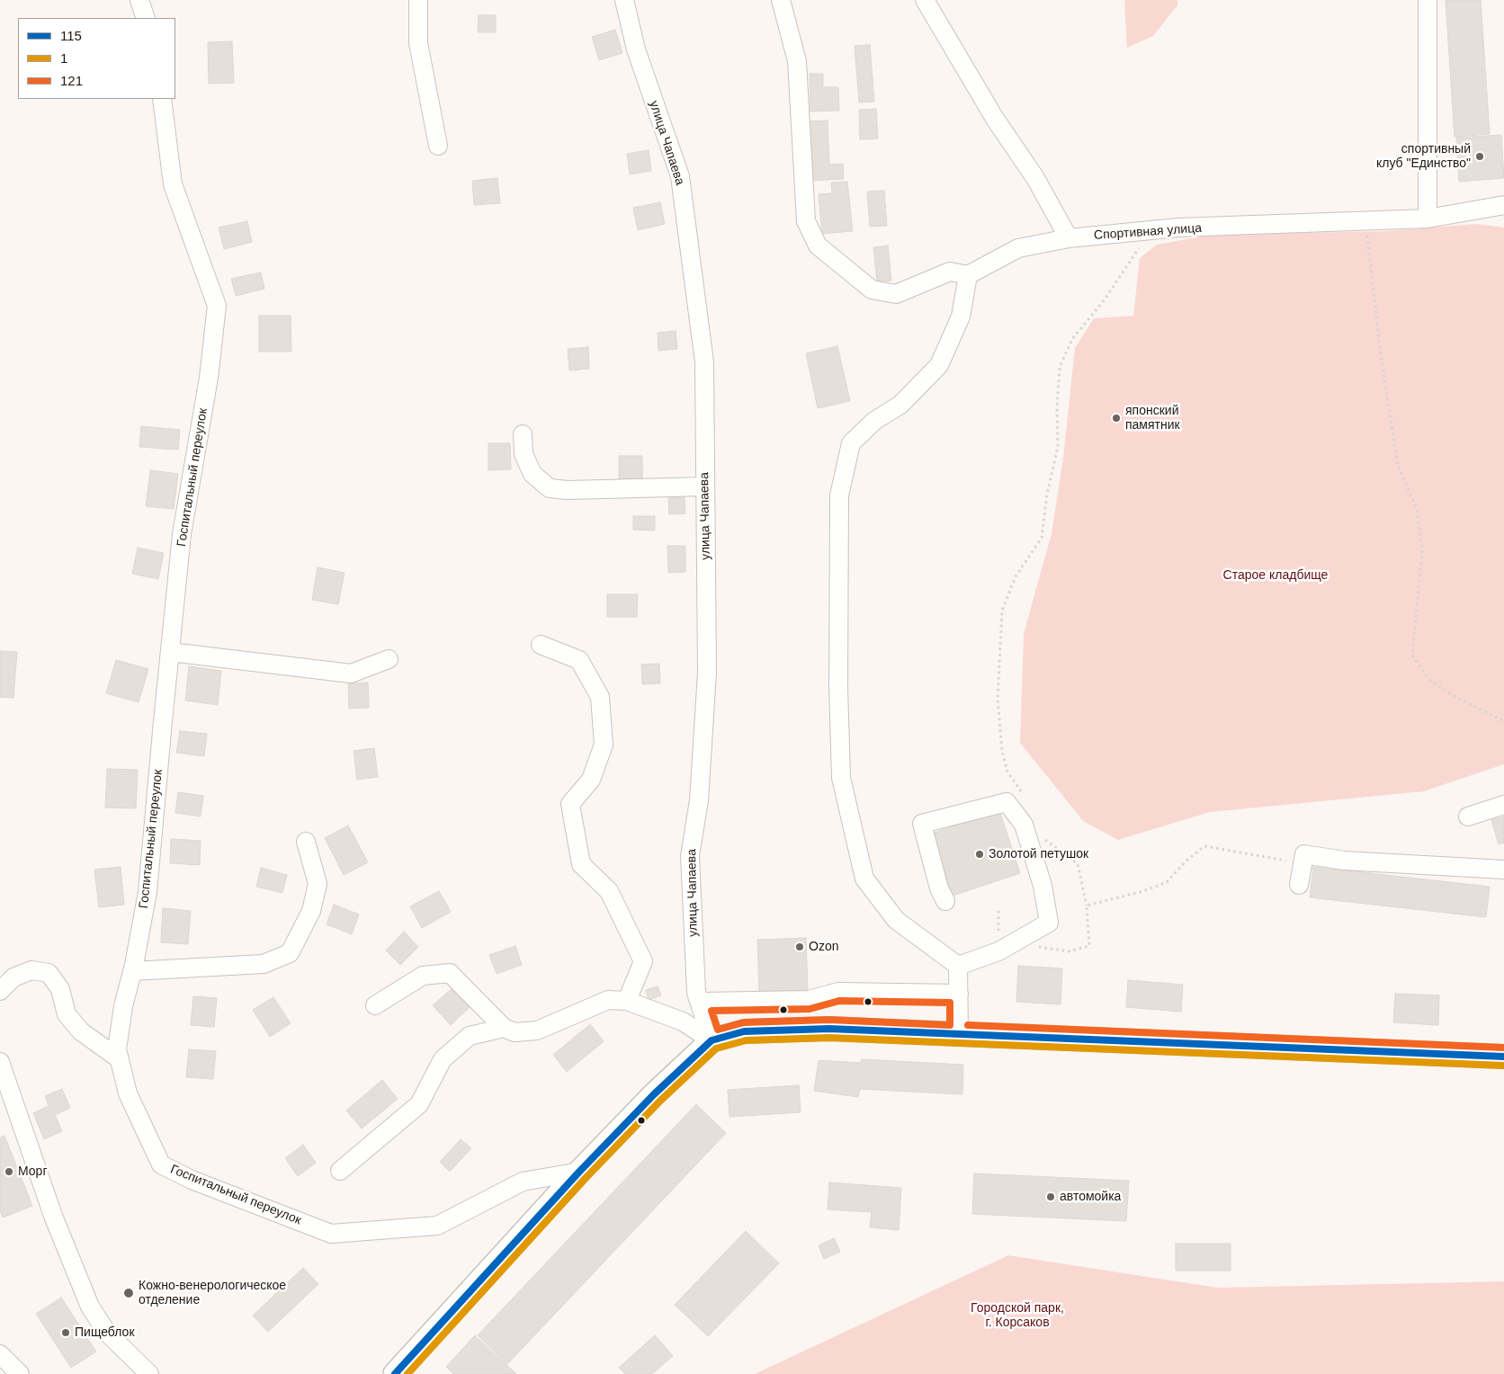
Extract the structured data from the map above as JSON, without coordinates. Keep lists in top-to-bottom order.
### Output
{
  "streets": {
    "street": ["улица Чапаева", "Спортивная улица", "Госпитальный переулок"]
  },
  "parks": ["Старое кладбище", "Городской парк, г. Корсаков"],
  "places": [
    "спортивный клуб \"Единство\"",
    "японский памятник",
    "Золотой петушок",
    "Ozon",
    "Морг",
    "автомойка",
    "Кожно-венерологическое отделение",
    "Пищеблок"
  ],
  "lines": ["transit line 121", "transit line 115", "transit line 1"],
  "legend": ["115", "1", "121"]
}
